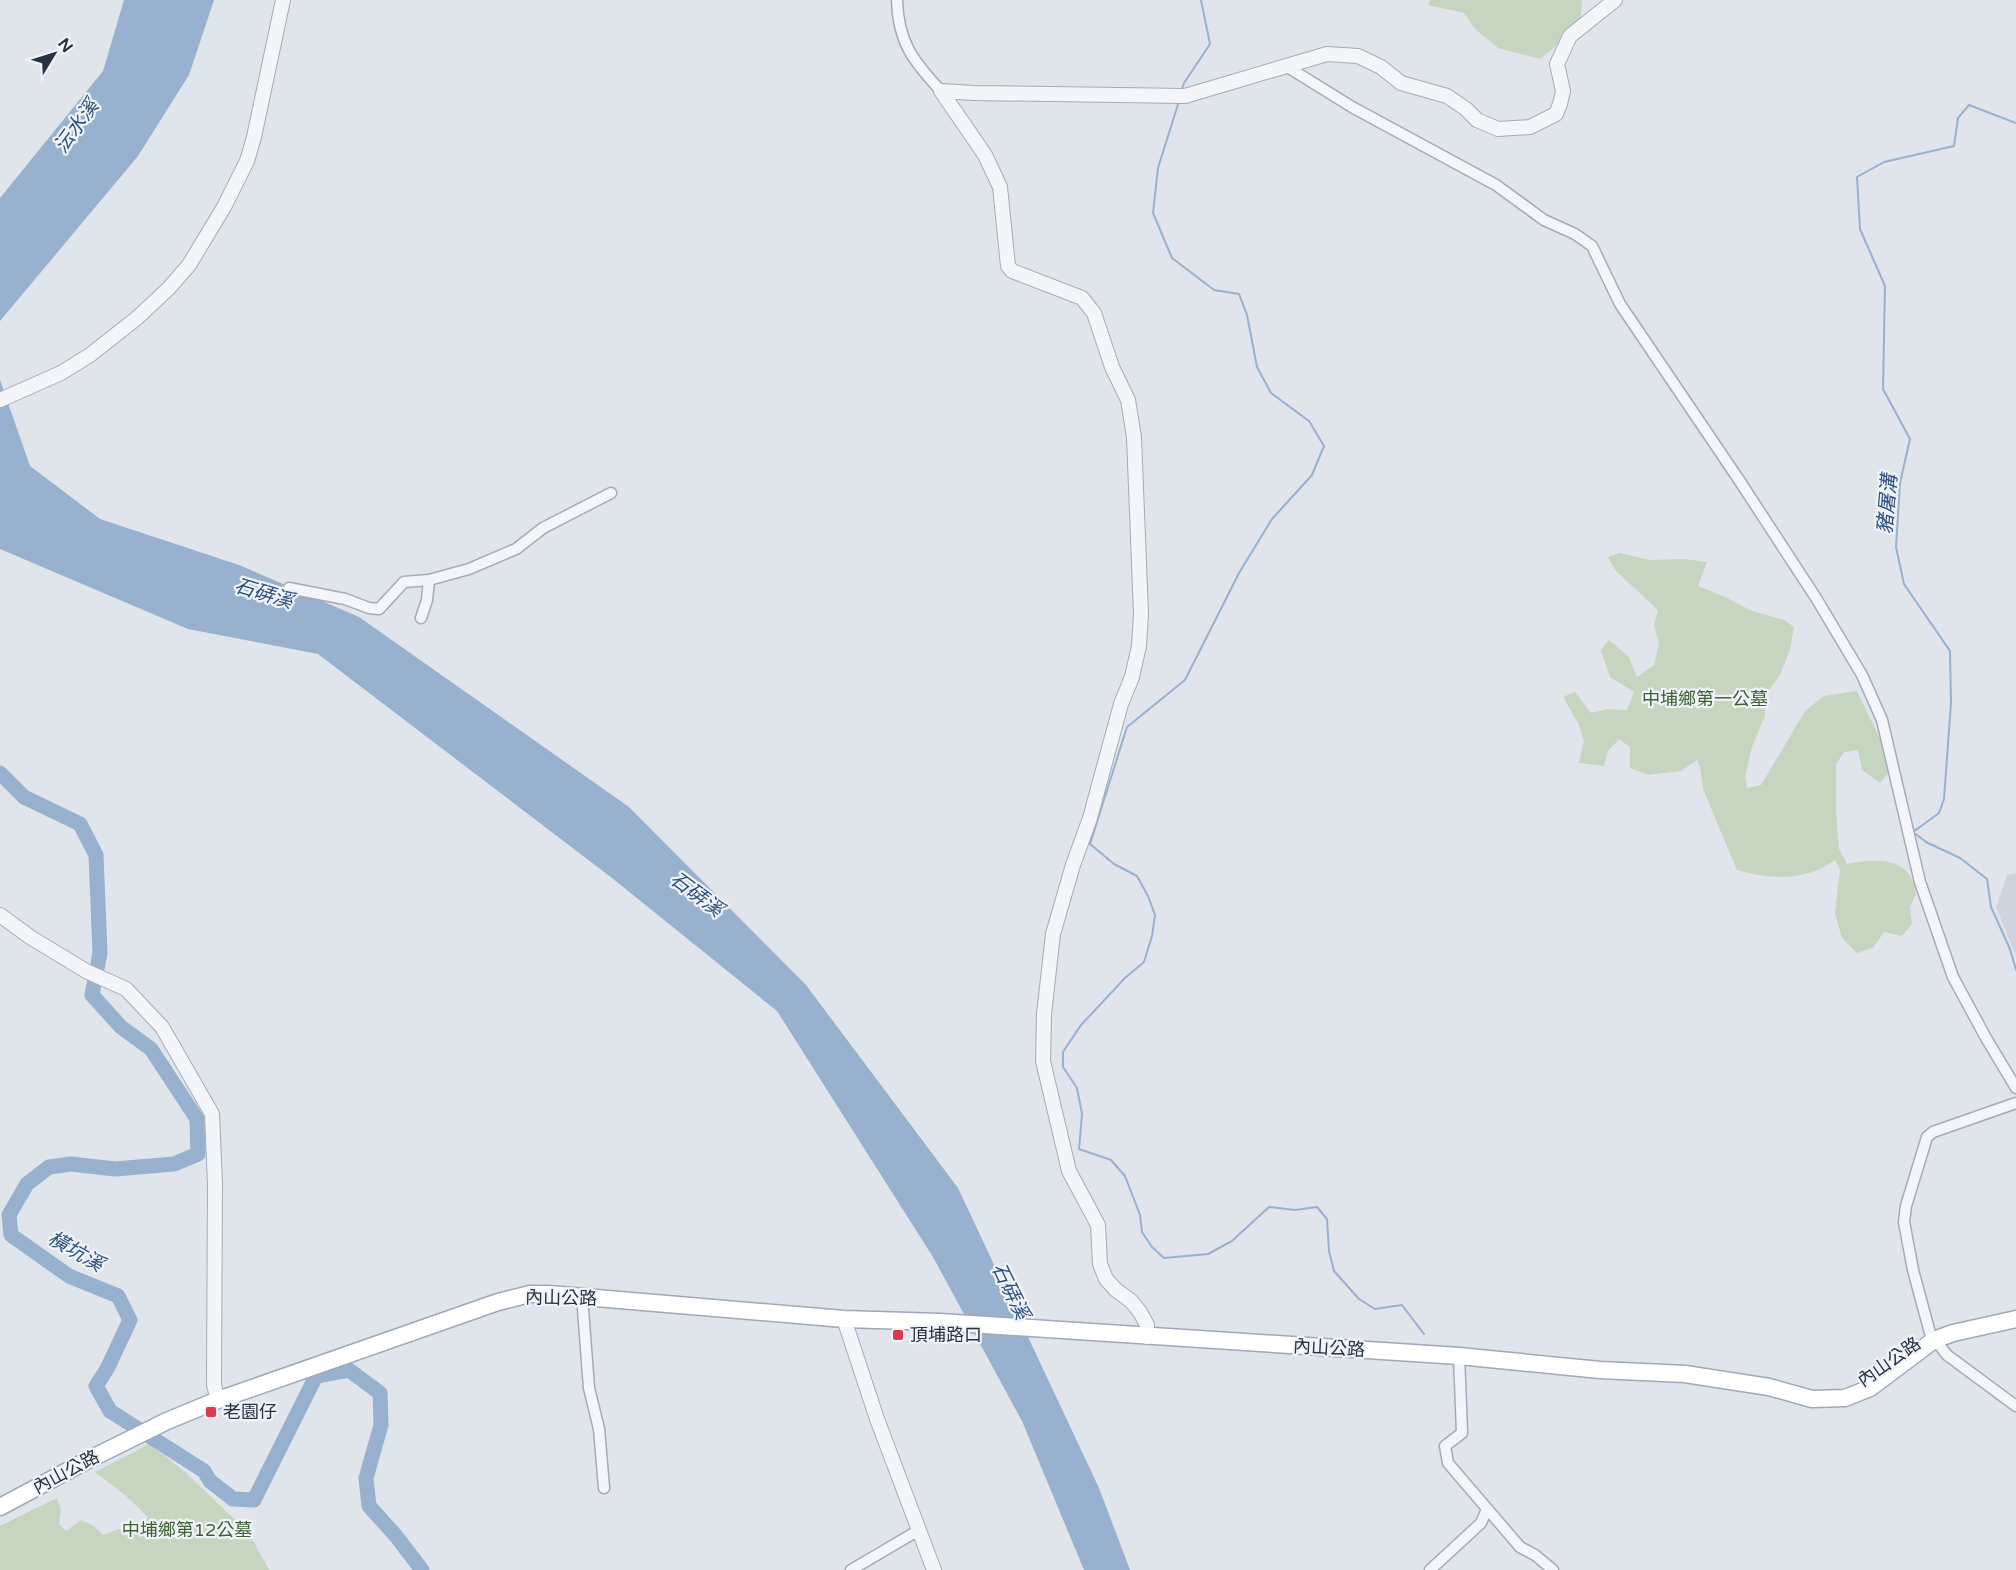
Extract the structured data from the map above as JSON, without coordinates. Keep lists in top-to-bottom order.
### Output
{
  "streets": {
    "main road": ["內山公路"]
  },
  "water": [
    "沄水溪",
    "豬屠溝",
    "石硦溪",
    "橫坑溪"
  ],
  "parks": ["中埔鄉第一公墓", "中埔鄉第12公墓"],
  "places": {
    "transit": ["頂埔路口", "老園仔"]
  },
  "north": "top right"
}
